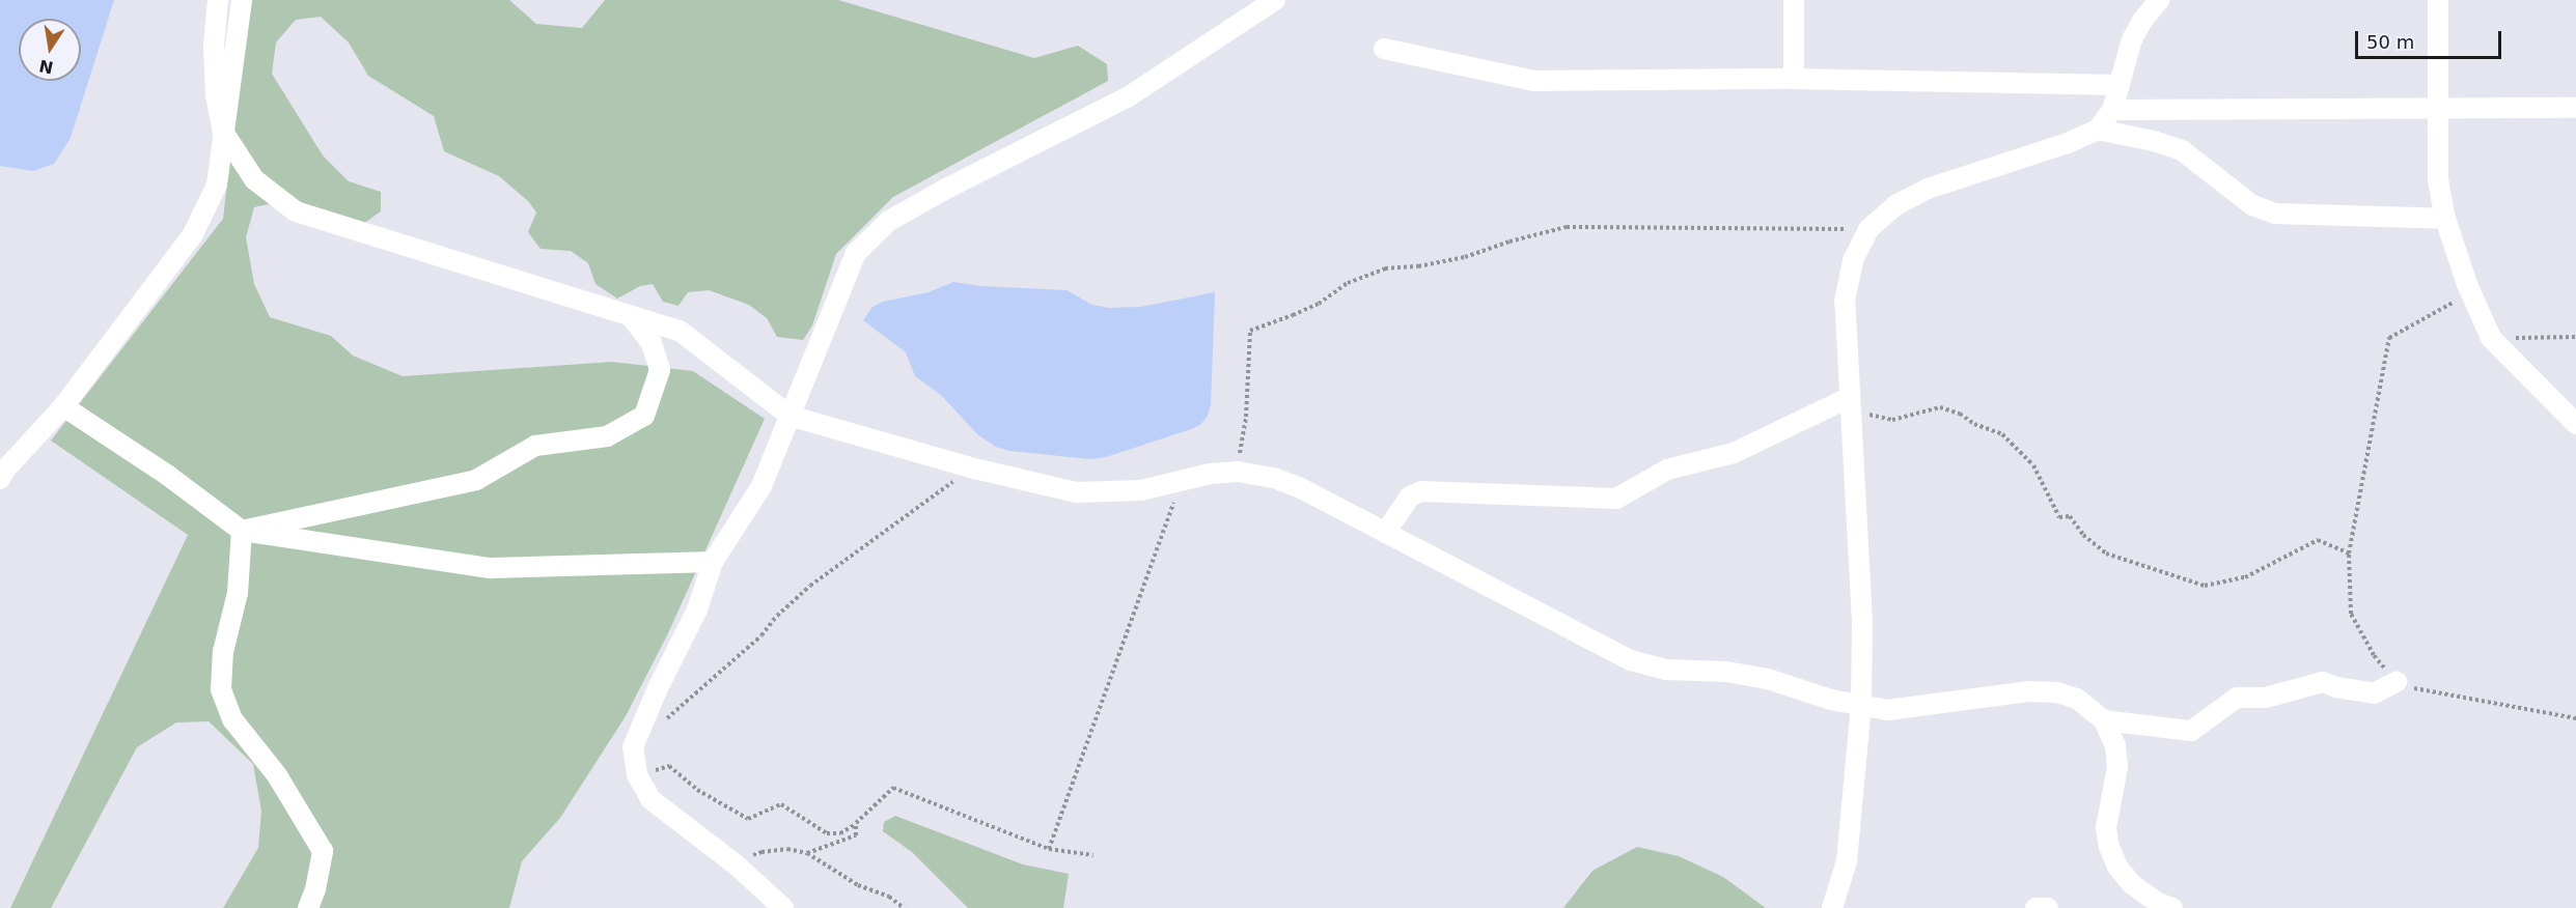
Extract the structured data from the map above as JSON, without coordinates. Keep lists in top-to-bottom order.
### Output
{
  "scale_bar": "50 m",
  "north": "bottom"
}
